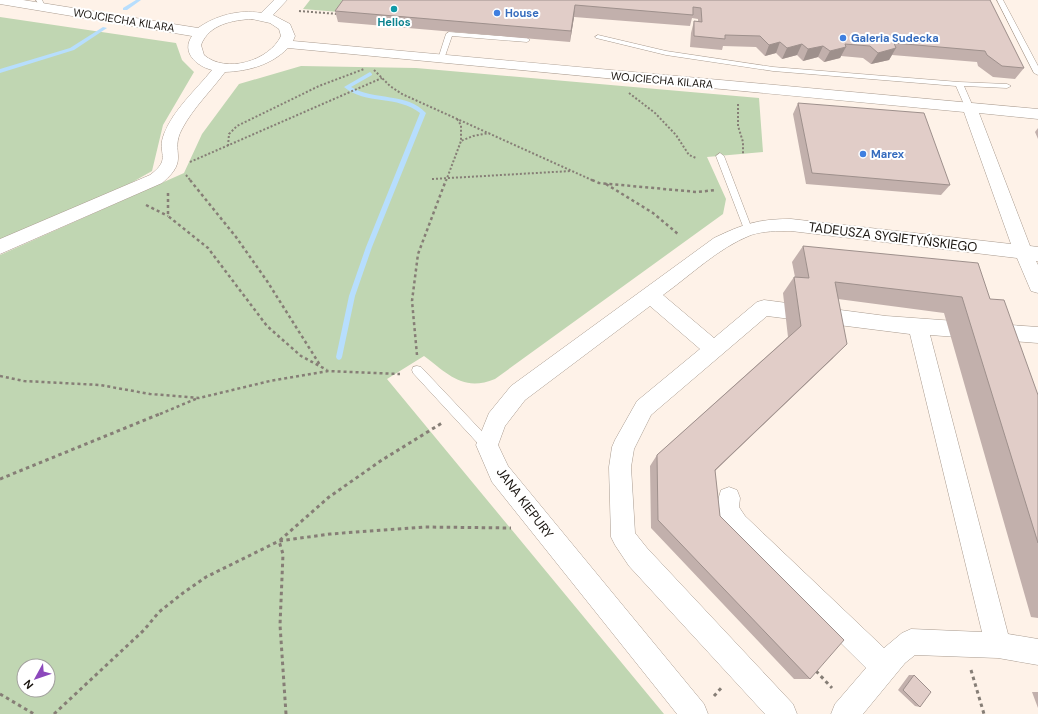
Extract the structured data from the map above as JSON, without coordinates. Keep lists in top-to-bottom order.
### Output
{
  "streets": {
    "street": ["WOJCIECHA KILARA", "TADEUSZA SYGIETYŃSKIEGO", "JANA KIEPURY"]
  },
  "places": [
    "Helios",
    "House",
    "Galeria Sudecka",
    "Marex"
  ],
  "north": "bottom left"
}
